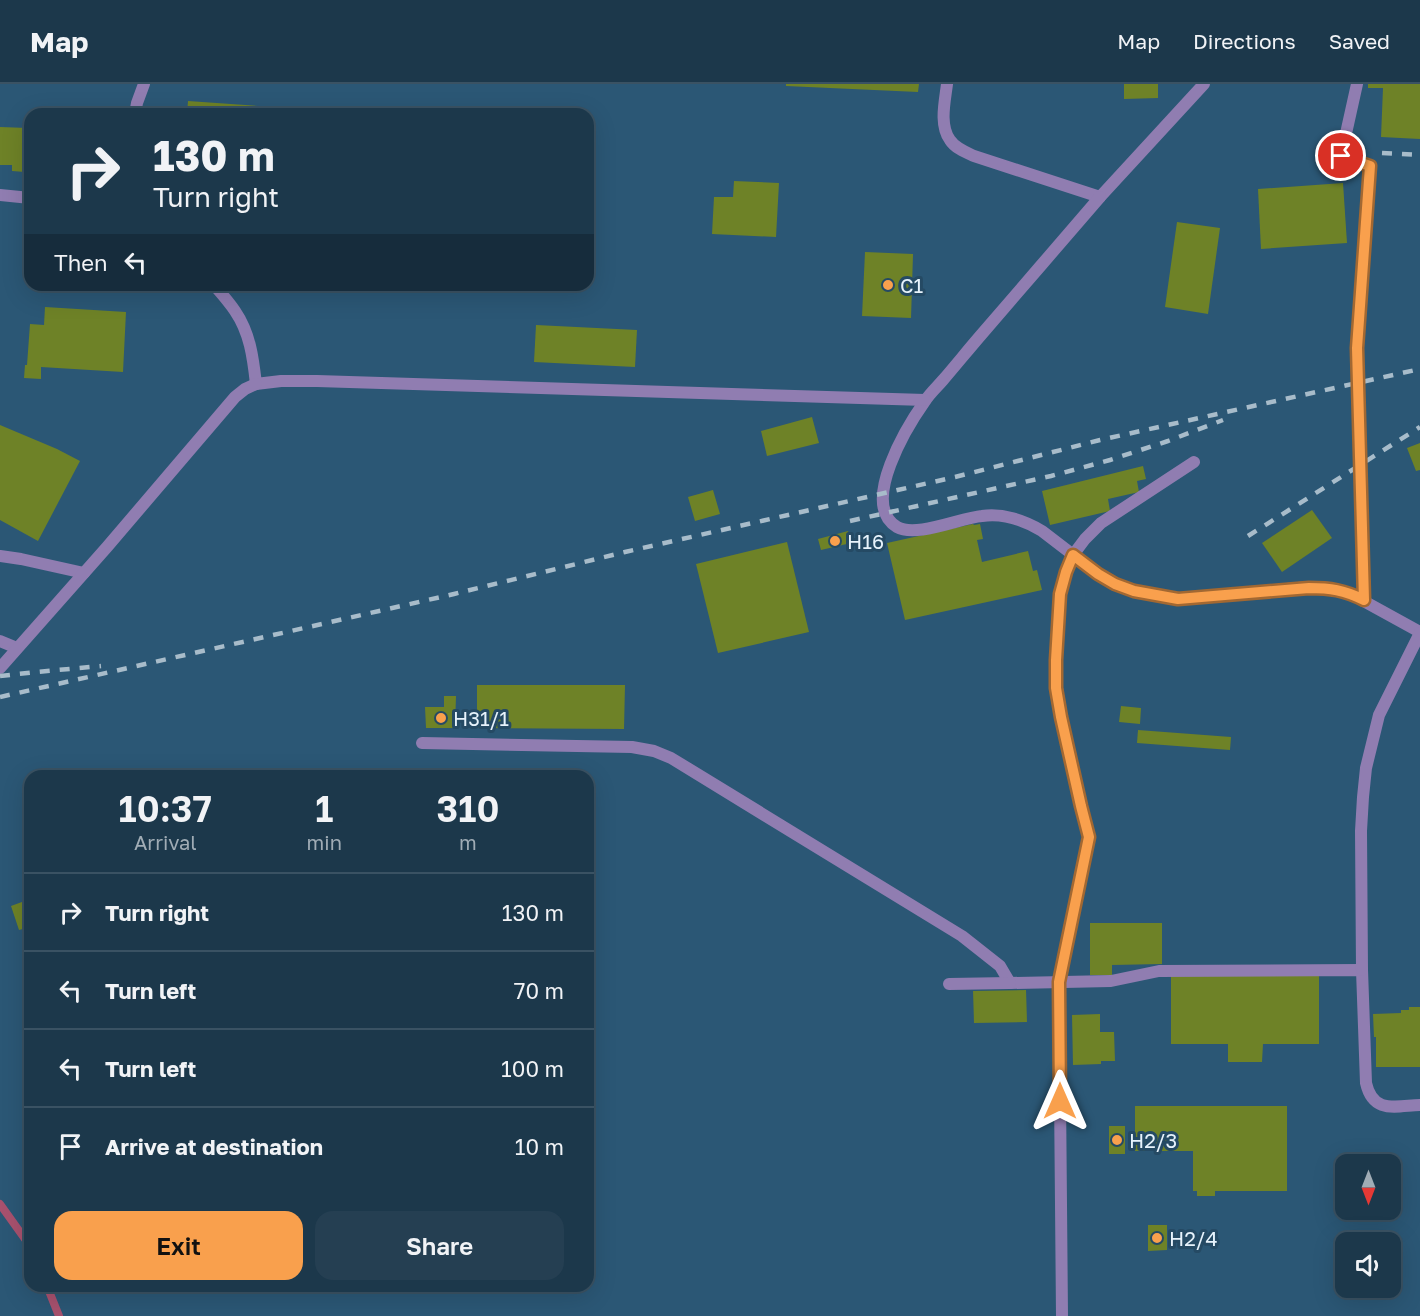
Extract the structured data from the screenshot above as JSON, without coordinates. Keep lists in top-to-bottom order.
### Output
{
  "places": [
    "C1",
    "H16",
    "H31/1",
    "H2/3",
    "H2/4"
  ],
  "north": "bottom",
  "page": {
    "header": "Map",
    "nav": ["Map", "Directions", "Saved"],
    "turn": ["130 m", "Turn right"],
    "then": "Then",
    "eta": [
      "10:37",
      "Arrival",
      "1",
      "min",
      "310",
      "m"
    ],
    "list": [
      {
        "name": "Turn right",
        "value": "130 m"
      },
      {
        "name": "Turn left",
        "value": "70 m"
      },
      {
        "name": "Turn left",
        "value": "100 m"
      },
      {
        "name": "Arrive at destination",
        "value": "10 m"
      }
    ],
    "buttons": ["Exit", "Share"]
  }
}
